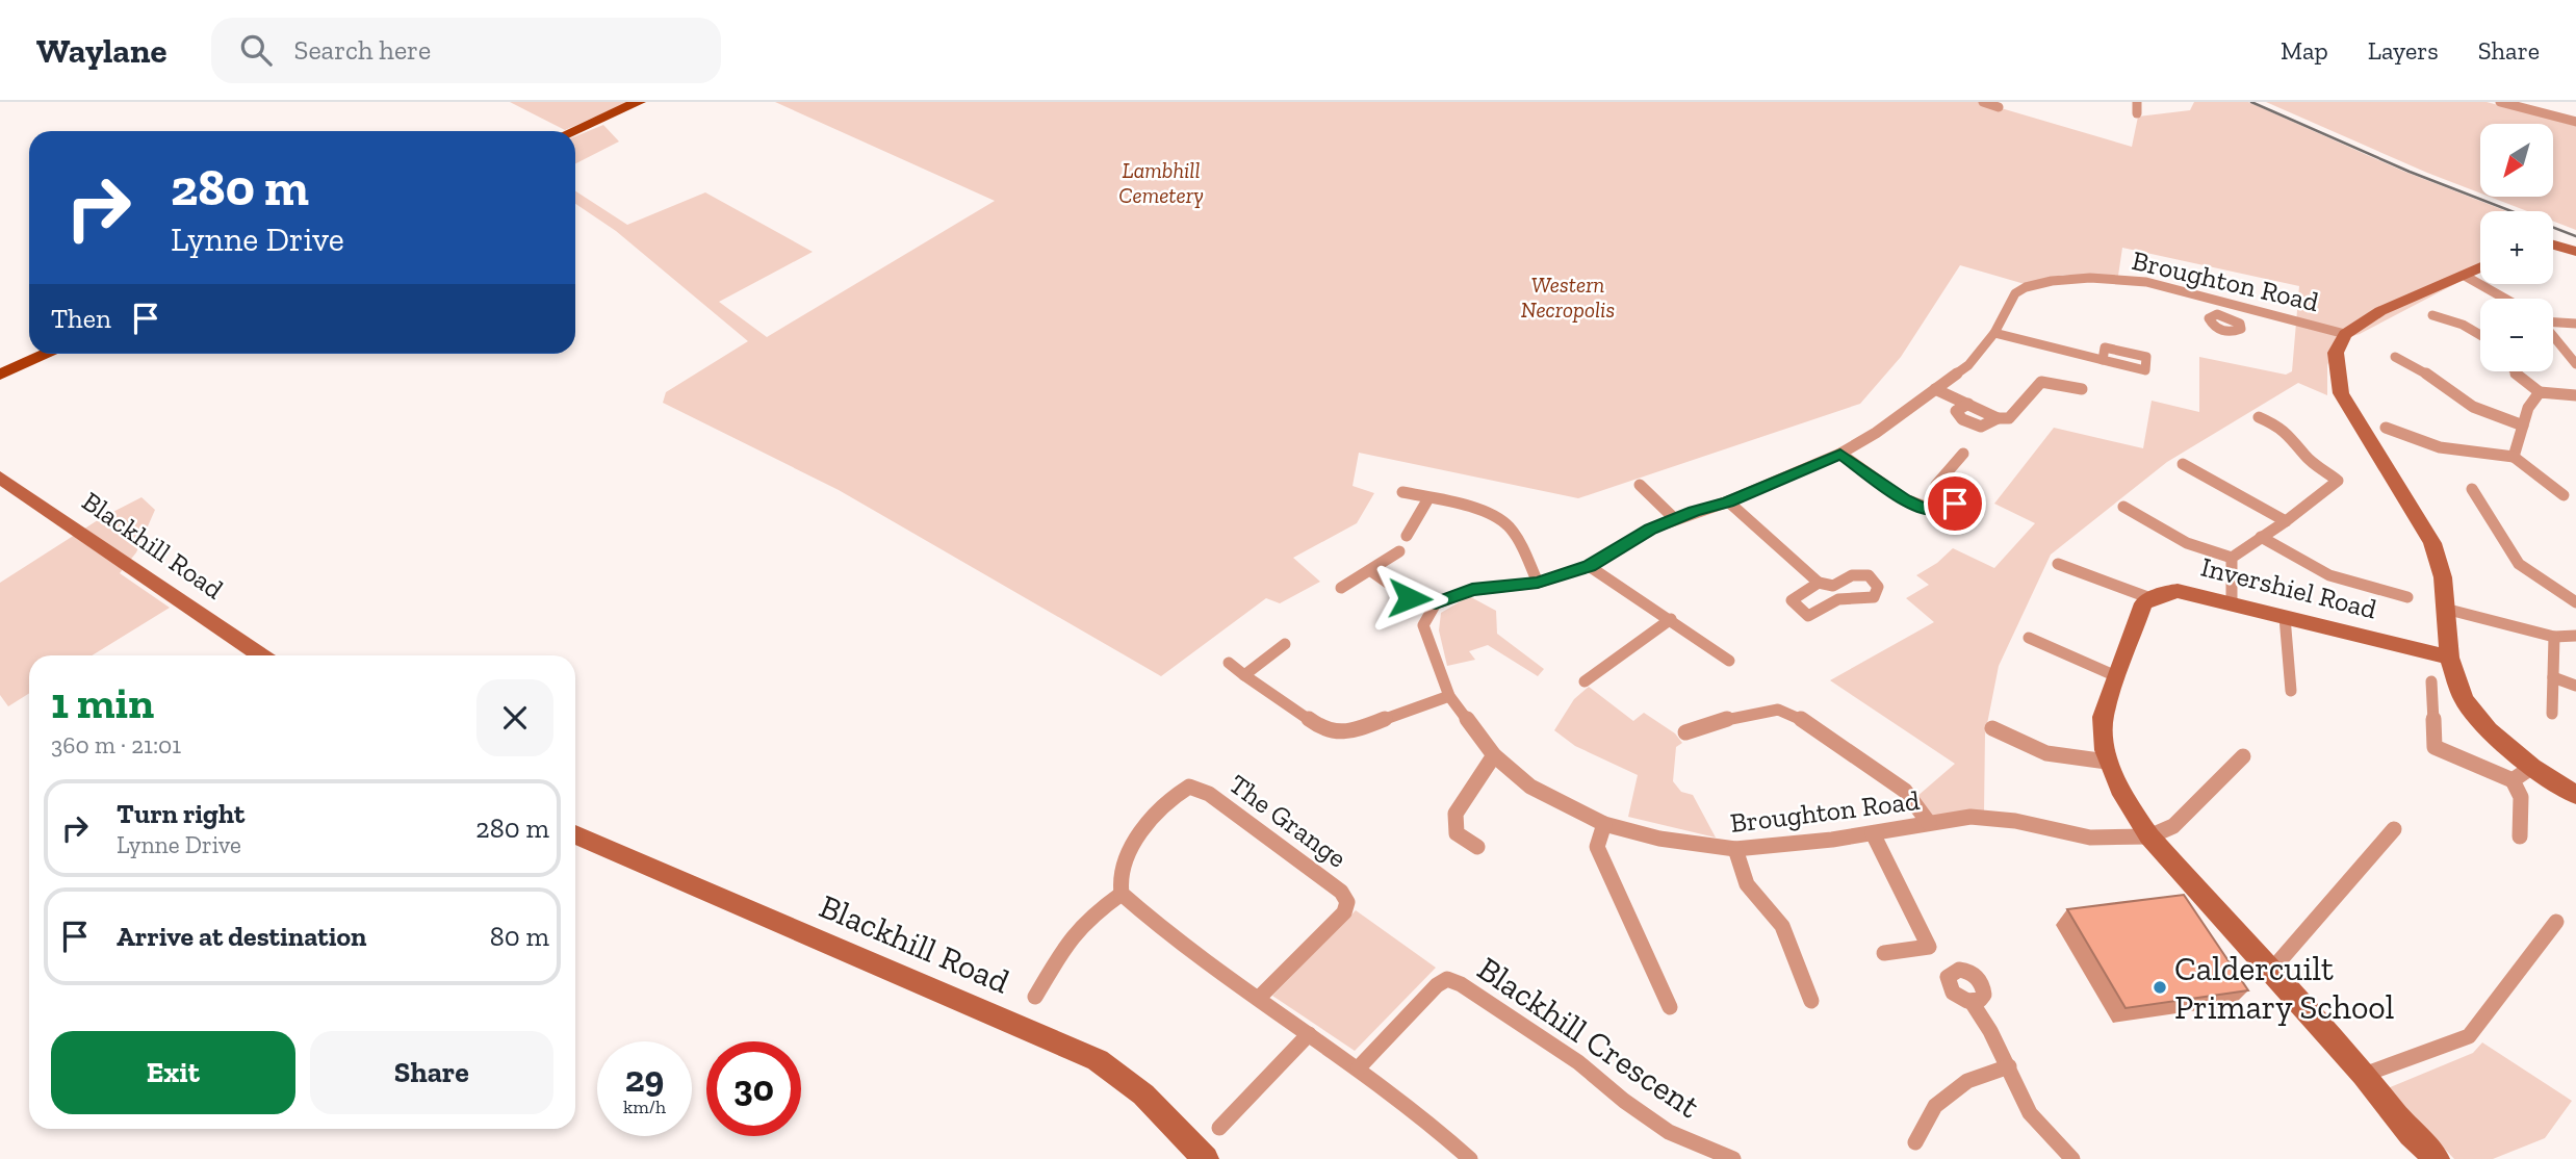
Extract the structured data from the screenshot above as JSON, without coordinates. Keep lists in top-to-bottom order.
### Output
{
  "streets": {
    "street": [
      "Broughton Road",
      "Blackhill Road",
      "Invershiel Road",
      "The Grange",
      "Blackhill Crescent"
    ]
  },
  "parks": ["Lambhill Cemetery", "Western Necropolis"],
  "places": ["Caldercuilt Primary School"],
  "north": "bottom left",
  "page": {
    "header": "Waylane",
    "search": "Search here",
    "nav": ["Map", "Layers", "Share"],
    "map_buttons": ["+", "−"],
    "turn": ["280 m", "Lynne Drive"],
    "then": "Then",
    "heading": ["1 min", "360 m · 21:01"],
    "list": [
      {
        "name": "Turn right",
        "note": "Lynne Drive",
        "value": "280 m"
      },
      {
        "name": "Arrive at destination",
        "value": "80 m"
      }
    ],
    "buttons": ["Exit", "Share"],
    "speed": "29 km/h",
    "limit": "30"
  }
}
